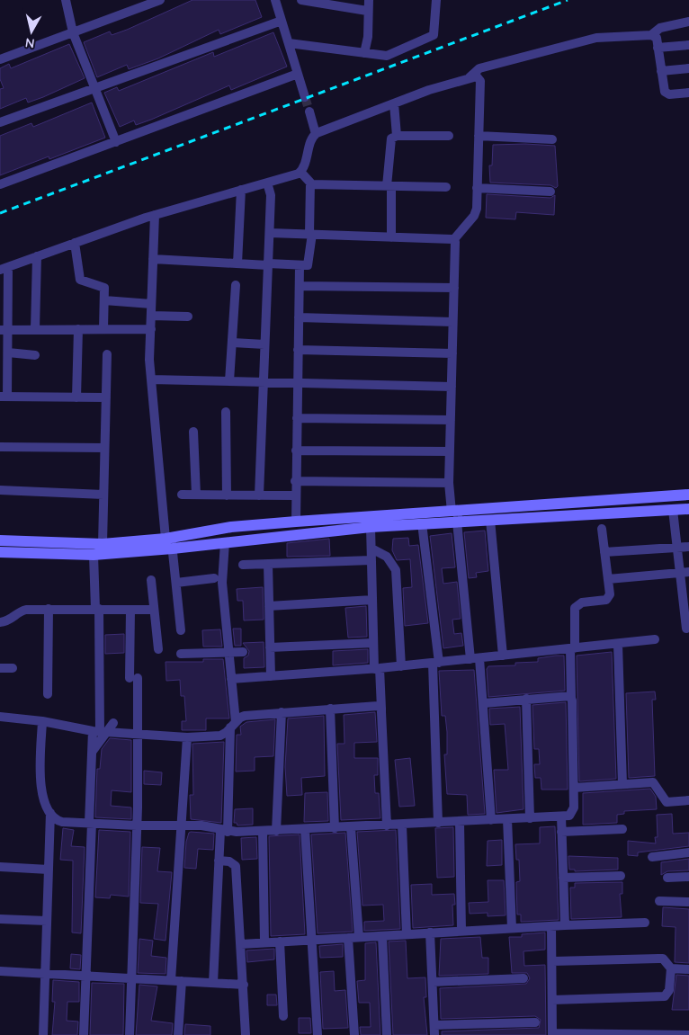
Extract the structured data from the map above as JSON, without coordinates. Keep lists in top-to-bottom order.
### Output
{
  "north": "bottom"
}
